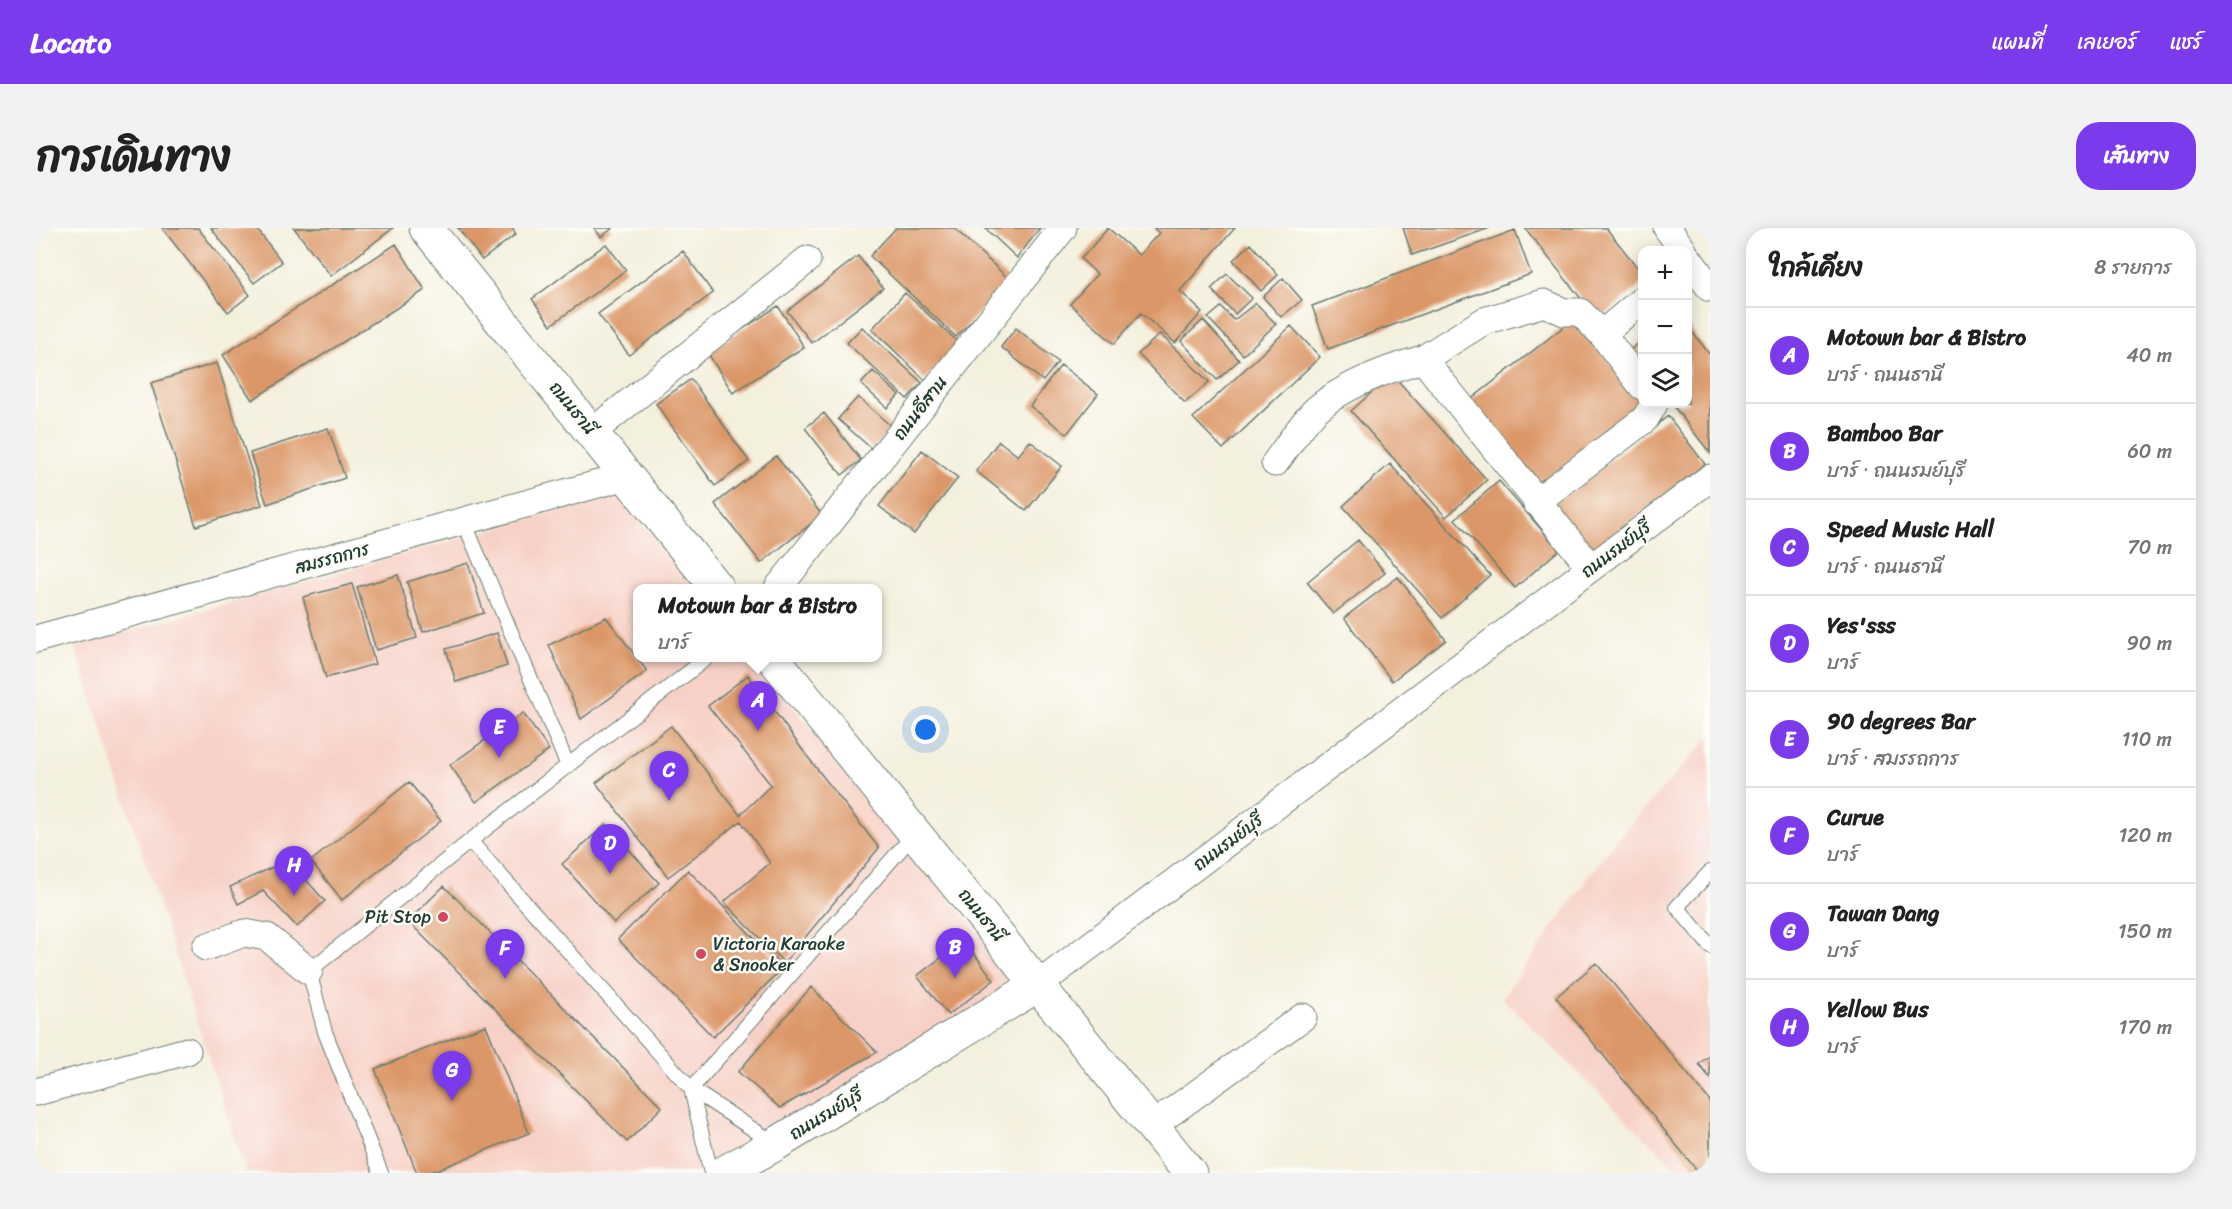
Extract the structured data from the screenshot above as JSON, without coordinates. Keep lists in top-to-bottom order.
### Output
{
  "streets": {
    "street": [
      "ถนนธานี",
      "ถนนอีสาน",
      "ถนนรมย์บุรี",
      "สมรรถการ"
    ]
  },
  "crossings": [
    ["ถนนธานี", "ถนนรมย์บุรี"],
    ["ถนนธานี", "สมรรถการ"]
  ],
  "places": ["Pit Stop", "Victoria Karaoke & Snooker"],
  "page": {
    "header": "Locato",
    "nav": ["แผนที่", "เลเยอร์", "แชร์"],
    "title": "การเดินทาง",
    "buttons": "เส้นทาง",
    "heading": ["ใกล้เคียง", "8 รายการ"],
    "map_buttons": ["+", "−"],
    "list": [
      {
        "mark": "A",
        "name": "Motown bar & Bistro",
        "note": "บาร์ · ถนนธานี",
        "value": "40 m"
      },
      {
        "mark": "B",
        "name": "Bamboo Bar",
        "note": "บาร์ · ถนนรมย์บุรี",
        "value": "60 m"
      },
      {
        "mark": "C",
        "name": "Speed Music Hall",
        "note": "บาร์ · ถนนธานี",
        "value": "70 m"
      },
      {
        "mark": "D",
        "name": "Yes'sss",
        "note": "บาร์",
        "value": "90 m"
      },
      {
        "mark": "E",
        "name": "90 degrees Bar",
        "note": "บาร์ · สมรรถการ",
        "value": "110 m"
      },
      {
        "mark": "F",
        "name": "Curue",
        "note": "บาร์",
        "value": "120 m"
      },
      {
        "mark": "G",
        "name": "Tawan Dang",
        "note": "บาร์",
        "value": "150 m"
      },
      {
        "mark": "H",
        "name": "Yellow Bus",
        "note": "บาร์",
        "value": "170 m"
      }
    ],
    "popup": ["Motown bar & Bistro", "บาร์"],
    "pins": [
      "A",
      "E",
      "C",
      "D",
      "H",
      "B",
      "F",
      "G"
    ]
  }
}
